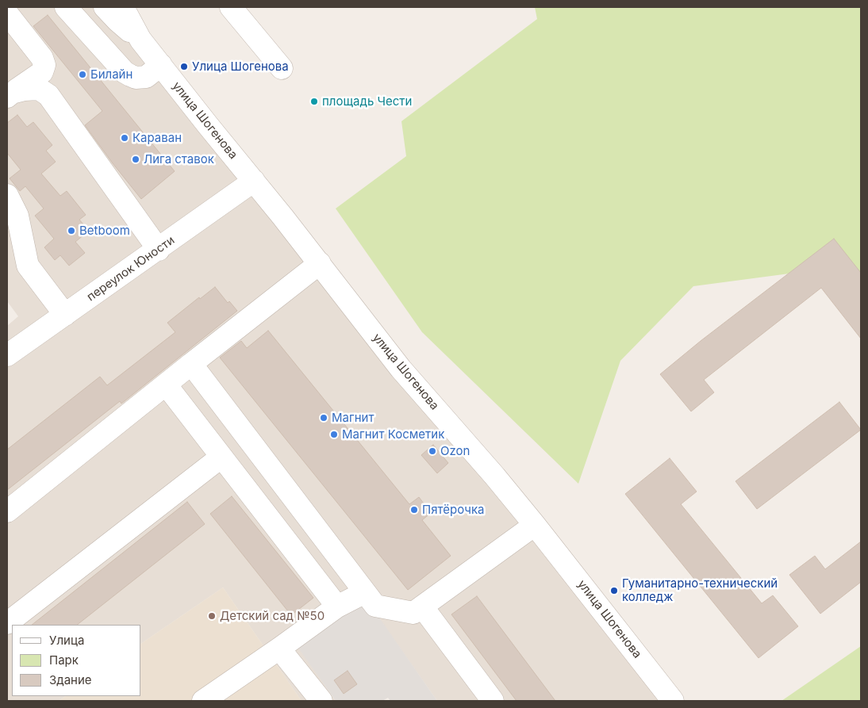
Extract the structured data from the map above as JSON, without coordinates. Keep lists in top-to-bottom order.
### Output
{
  "streets": {
    "street": ["улица Шогенова", "переулок Юности"]
  },
  "crossings": [
    ["улица Шогенова", "переулок Юности"]
  ],
  "places": [
    "Улица Шогенова",
    "Билайн",
    "площадь Чести",
    "Караван",
    "Лига ставок",
    "Betboom",
    "Магнит",
    "Магнит Косметик",
    "Ozon",
    "Пятёрочка",
    "Гуманитарно-технический колледж",
    "Детский сад №50"
  ],
  "legend": ["Улица", "Парк", "Здание"]
}
